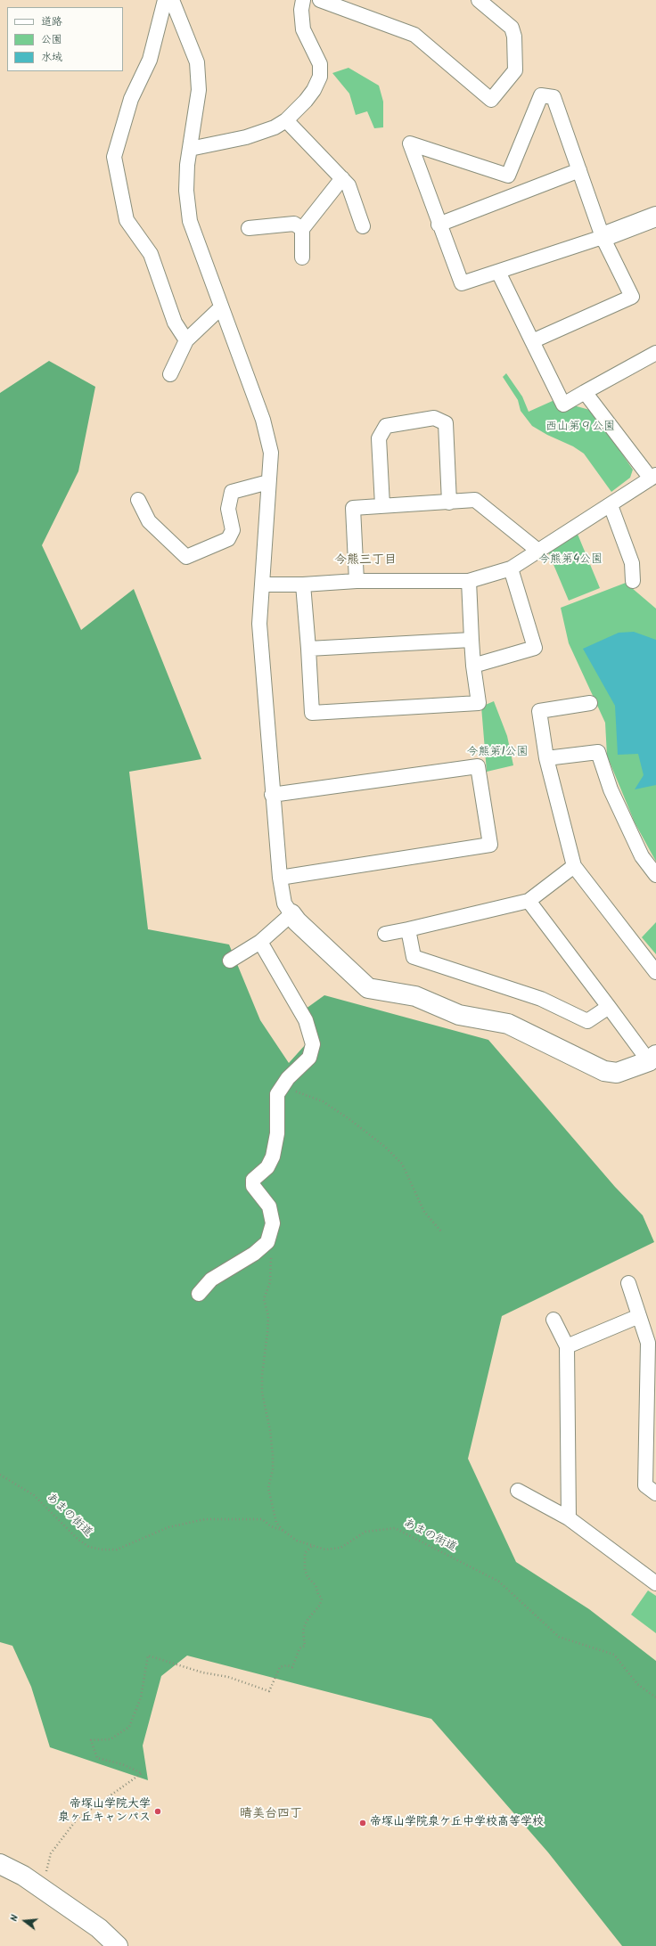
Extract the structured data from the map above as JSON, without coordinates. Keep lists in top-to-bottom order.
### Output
{
  "streets": {
    "path": ["あまの街道"]
  },
  "districts": ["今熊三丁目", "晴美台四丁"],
  "parks": ["西山第９公園", "今熊第4公園", "今熊第1公園"],
  "places": ["帝塚山学院大学 泉ヶ丘キャンパス", "帝塚山学院泉ケ丘中学校高等学校"],
  "legend": ["道路", "公園", "水域"],
  "north": "left"
}
